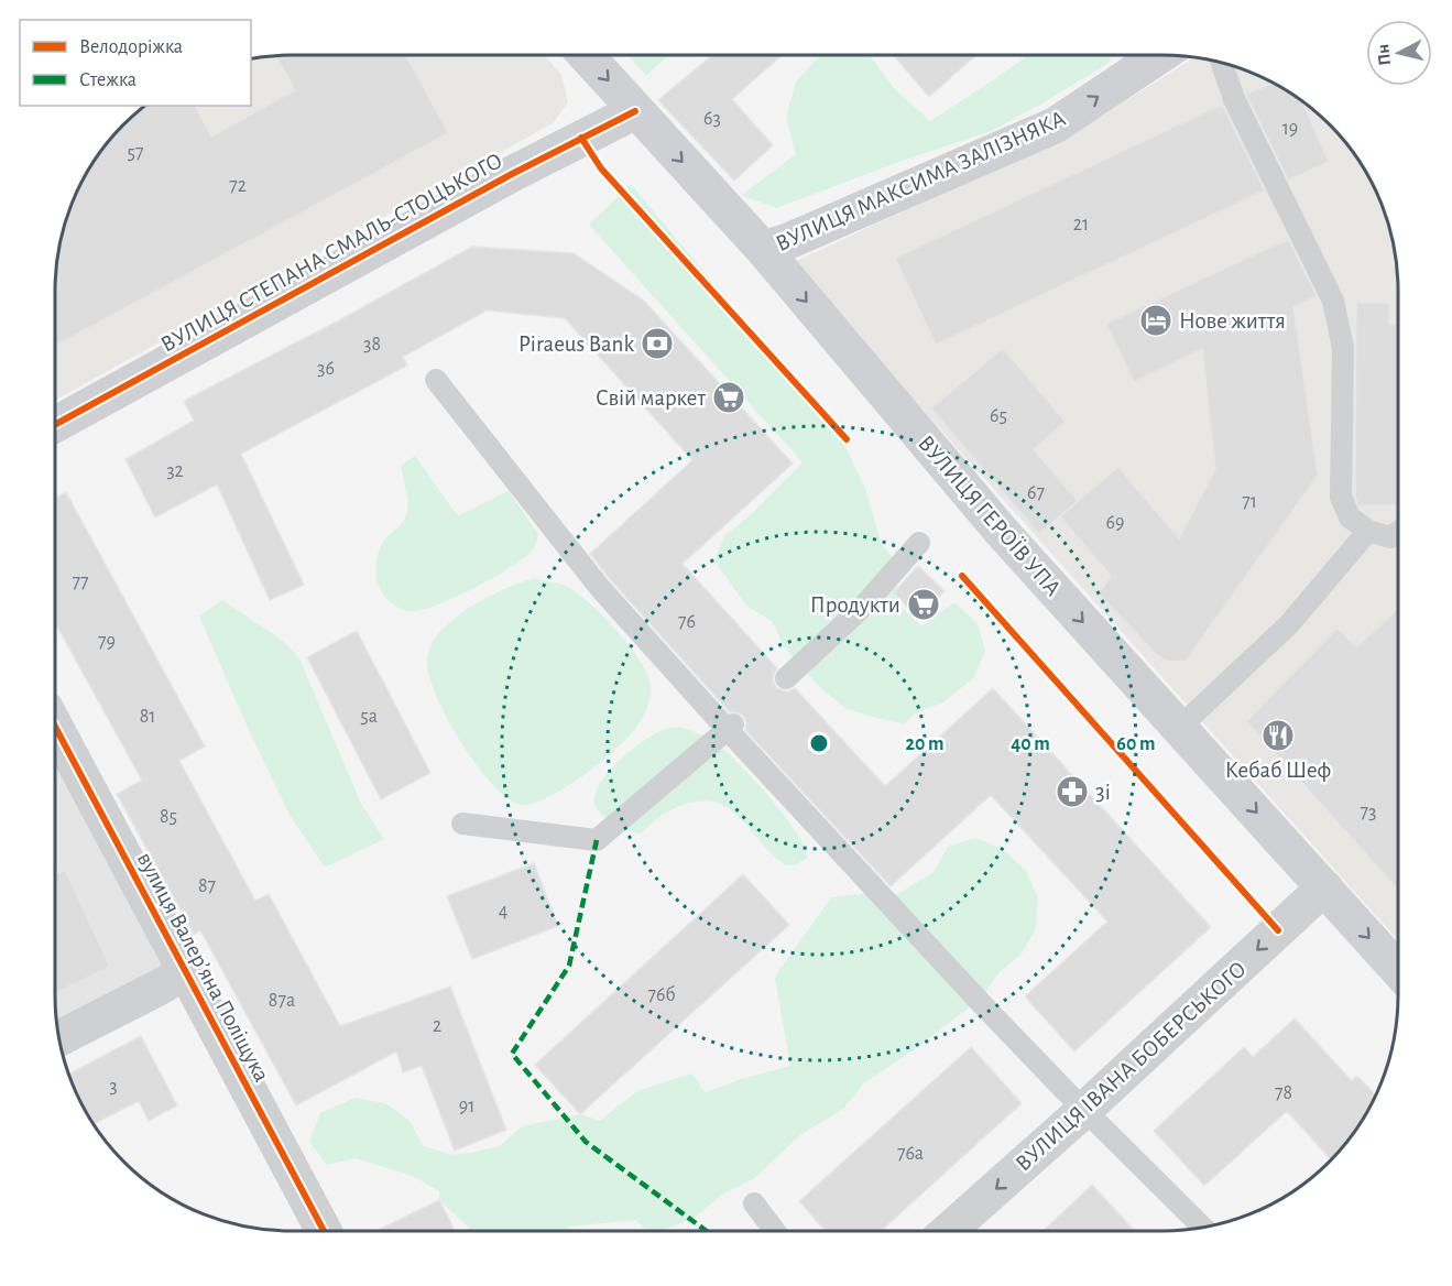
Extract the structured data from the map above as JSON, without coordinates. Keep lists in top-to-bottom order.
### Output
{
  "streets": {
    "main road": ["ВУЛИЦЯ МАКСИМА ЗАЛІЗНЯКА", "ВУЛИЦЯ СТЕПАНА СМАЛЬ-СТОЦЬКОГО", "ВУЛИЦЯ ГЕРОЇВ УПА"],
    "street": ["вулиця Валерʼяна Поліщука", "ВУЛИЦЯ ІВАНА БОБЕРСЬКОГО"]
  },
  "crossings": [
    ["ВУЛИЦЯ МАКСИМА ЗАЛІЗНЯКА", "ВУЛИЦЯ ГЕРОЇВ УПА"],
    ["ВУЛИЦЯ СТЕПАНА СМАЛЬ-СТОЦЬКОГО", "ВУЛИЦЯ ГЕРОЇВ УПА"],
    ["ВУЛИЦЯ ГЕРОЇВ УПА", "ВУЛИЦЯ ІВАНА БОБЕРСЬКОГО"]
  ],
  "one_way": ["ВУЛИЦЯ МАКСИМА ЗАЛІЗНЯКА", "ВУЛИЦЯ ГЕРОЇВ УПА", "ВУЛИЦЯ ІВАНА БОБЕРСЬКОГО"],
  "places": {
    "hotel": ["Нове життя"],
    "bank": ["Piraeus Bank"],
    "supermarket": ["Свій маркет", "Продукти"],
    "restaurant": ["Кебаб Шеф"],
    "pharmacy": ["3і"]
  },
  "house_numbers": [
    "63",
    "19",
    "57",
    "72",
    "21",
    "38",
    "36",
    "65",
    "32",
    "67",
    "71",
    "69",
    "77",
    "76",
    "79",
    "81",
    "5а",
    "73",
    "85",
    "87",
    "4",
    "76б",
    "87а",
    "2",
    "3",
    "78",
    "91",
    "76а"
  ],
  "legend": ["Велодоріжка", "Стежка"],
  "north": "left",
  "rings": ["20 m", "40 m", "60 m"]
}
